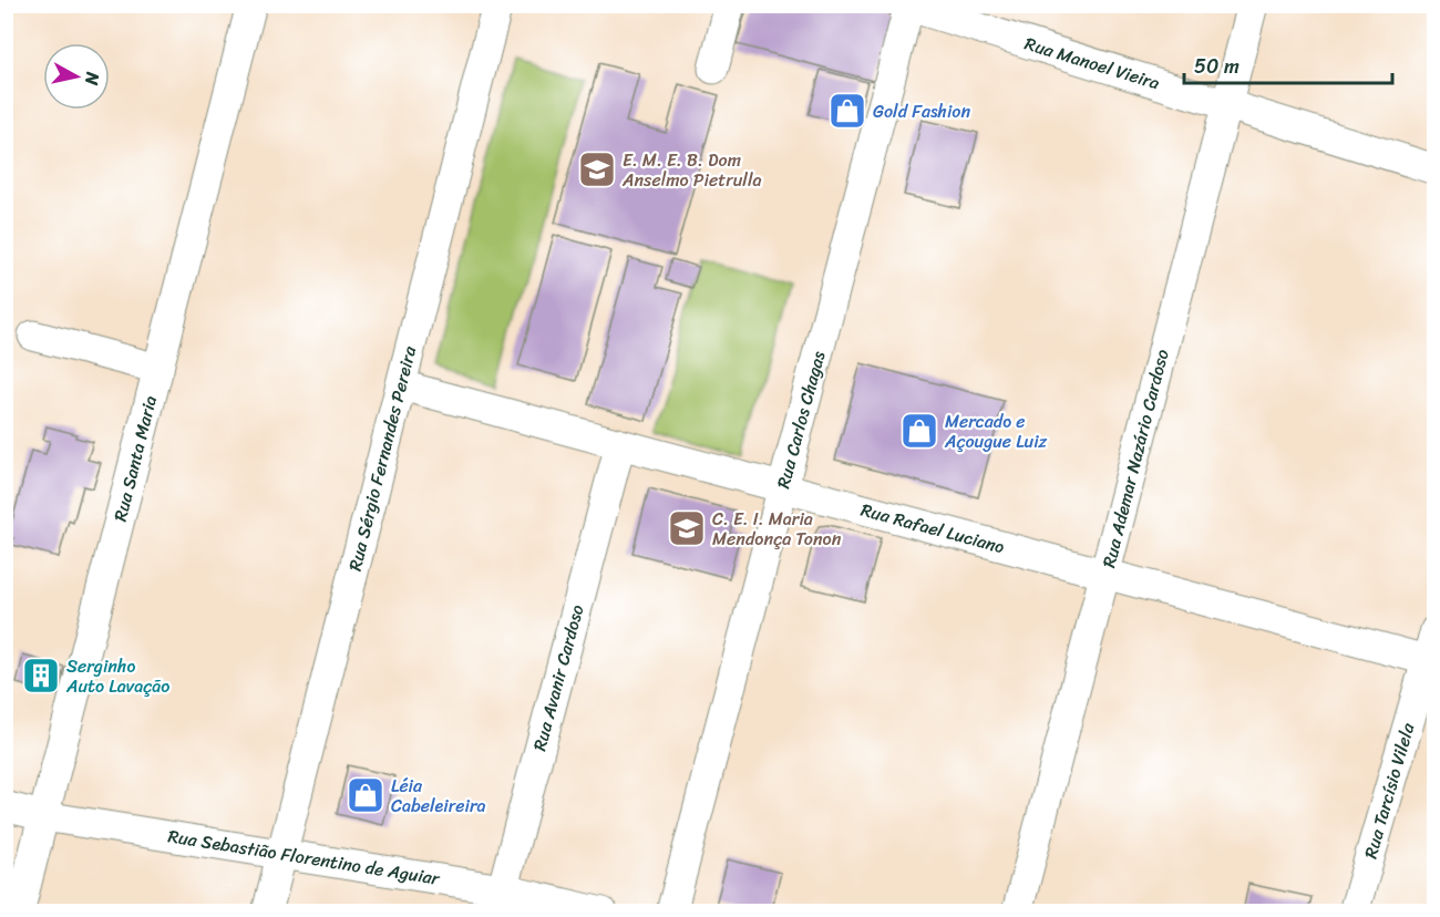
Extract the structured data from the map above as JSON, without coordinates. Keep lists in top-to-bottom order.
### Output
{
  "streets": {
    "street": [
      "Rua Manoel Vieira",
      "Rua Carlos Chagas",
      "Rua Santa Maria",
      "Rua Sérgio Fernandes Pereira",
      "Rua Ademar Nazário Cardoso",
      "Rua Rafael Luciano",
      "Rua Avanir Cardoso",
      "Rua Tarcísio Vilela",
      "Rua Sebastião Florentino de Aguiar"
    ]
  },
  "crossings": [
    ["Rua Manoel Vieira", "Rua Carlos Chagas"],
    ["Rua Manoel Vieira", "Rua Ademar Nazário Cardoso"],
    ["Rua Carlos Chagas", "Rua Rafael Luciano"],
    ["Rua Santa Maria", "Rua Sebastião Florentino de Aguiar"],
    ["Rua Sérgio Fernandes Pereira", "Rua Rafael Luciano"],
    ["Rua Sérgio Fernandes Pereira", "Rua Sebastião Florentino de Aguiar"],
    ["Rua Ademar Nazário Cardoso", "Rua Rafael Luciano"],
    ["Rua Rafael Luciano", "Rua Avanir Cardoso"],
    ["Rua Rafael Luciano", "Rua Tarcísio Vilela"],
    ["Rua Avanir Cardoso", "Rua Sebastião Florentino de Aguiar"]
  ],
  "places": {
    "shop": ["Gold Fashion", "Mercado e Açougue Luiz", "Léia Cabeleireira"],
    "school or university": ["E. M. E. B. Dom Anselmo Pietrulla", "C. E. I. Maria Mendonça Tonon"],
    "building": ["Serginho Auto Lavação"]
  },
  "scale_bar": "50 m",
  "north": "right"
}
